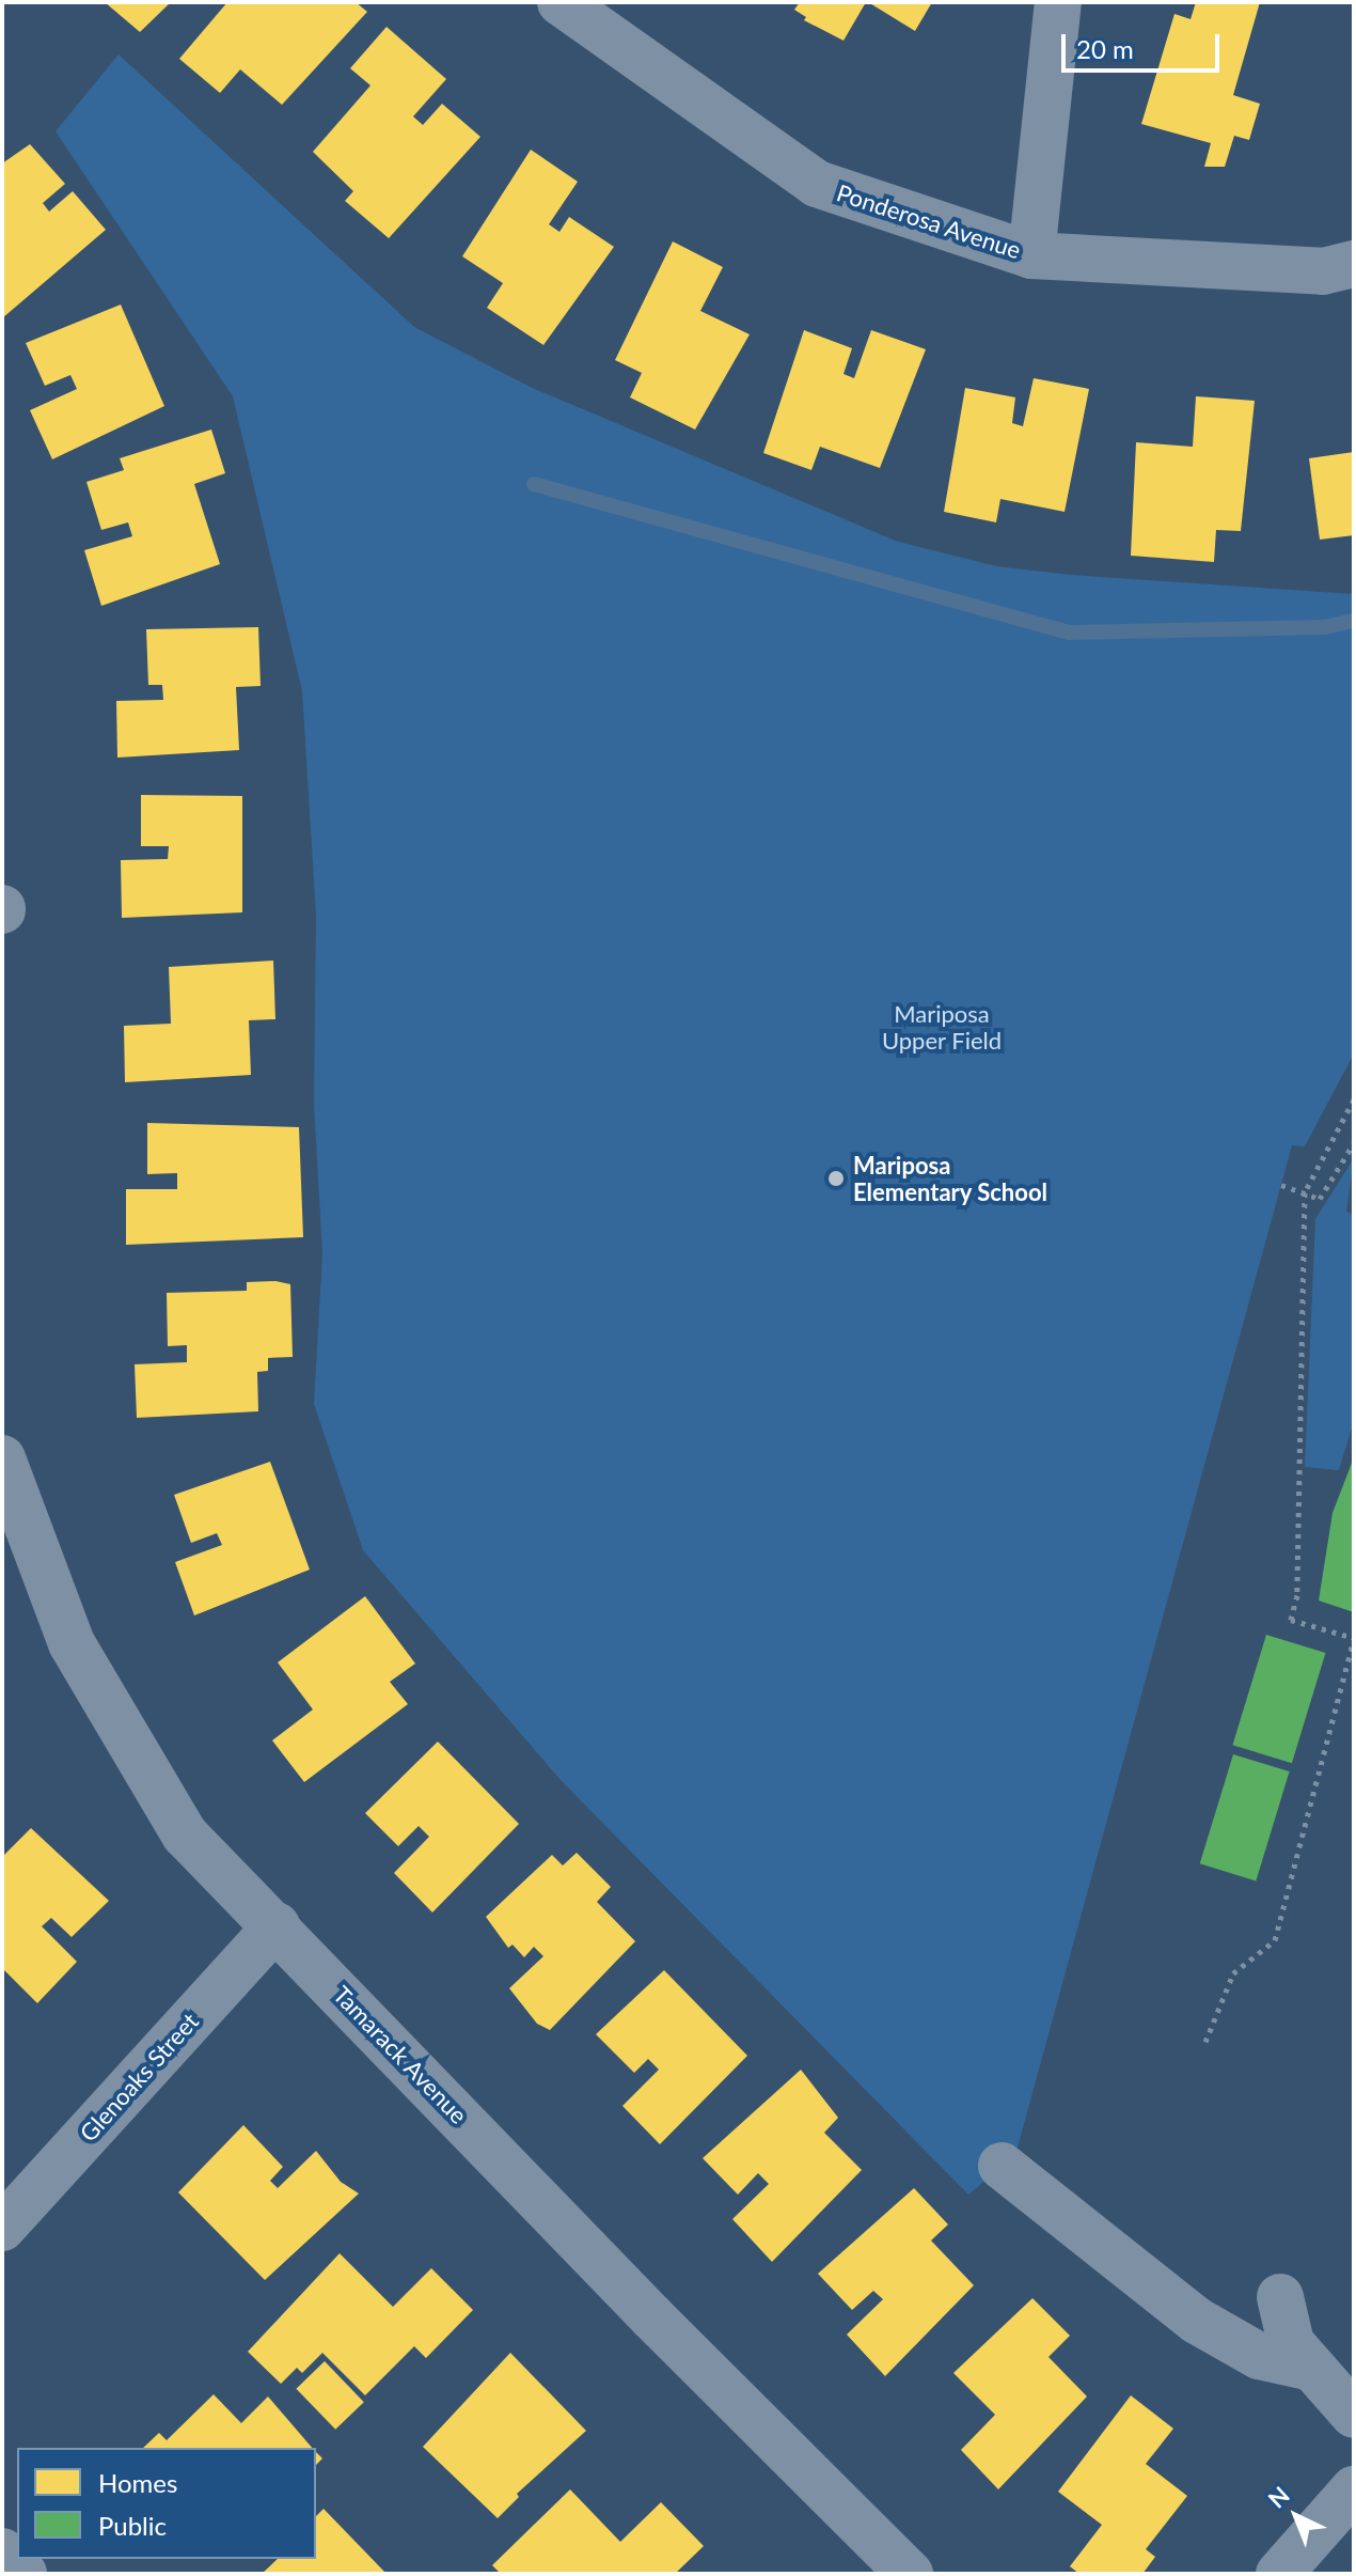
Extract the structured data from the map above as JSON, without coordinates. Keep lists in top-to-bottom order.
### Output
{
  "streets": {
    "street": ["Ponderosa Avenue", "Tamarack Avenue", "Glenoaks Street"]
  },
  "crossings": [
    ["Tamarack Avenue", "Glenoaks Street"]
  ],
  "parks": ["Mariposa Upper Field"],
  "places": ["Mariposa Elementary School"],
  "legend": ["Homes", "Public"],
  "scale_bar": "20 m",
  "north": "top left"
}
